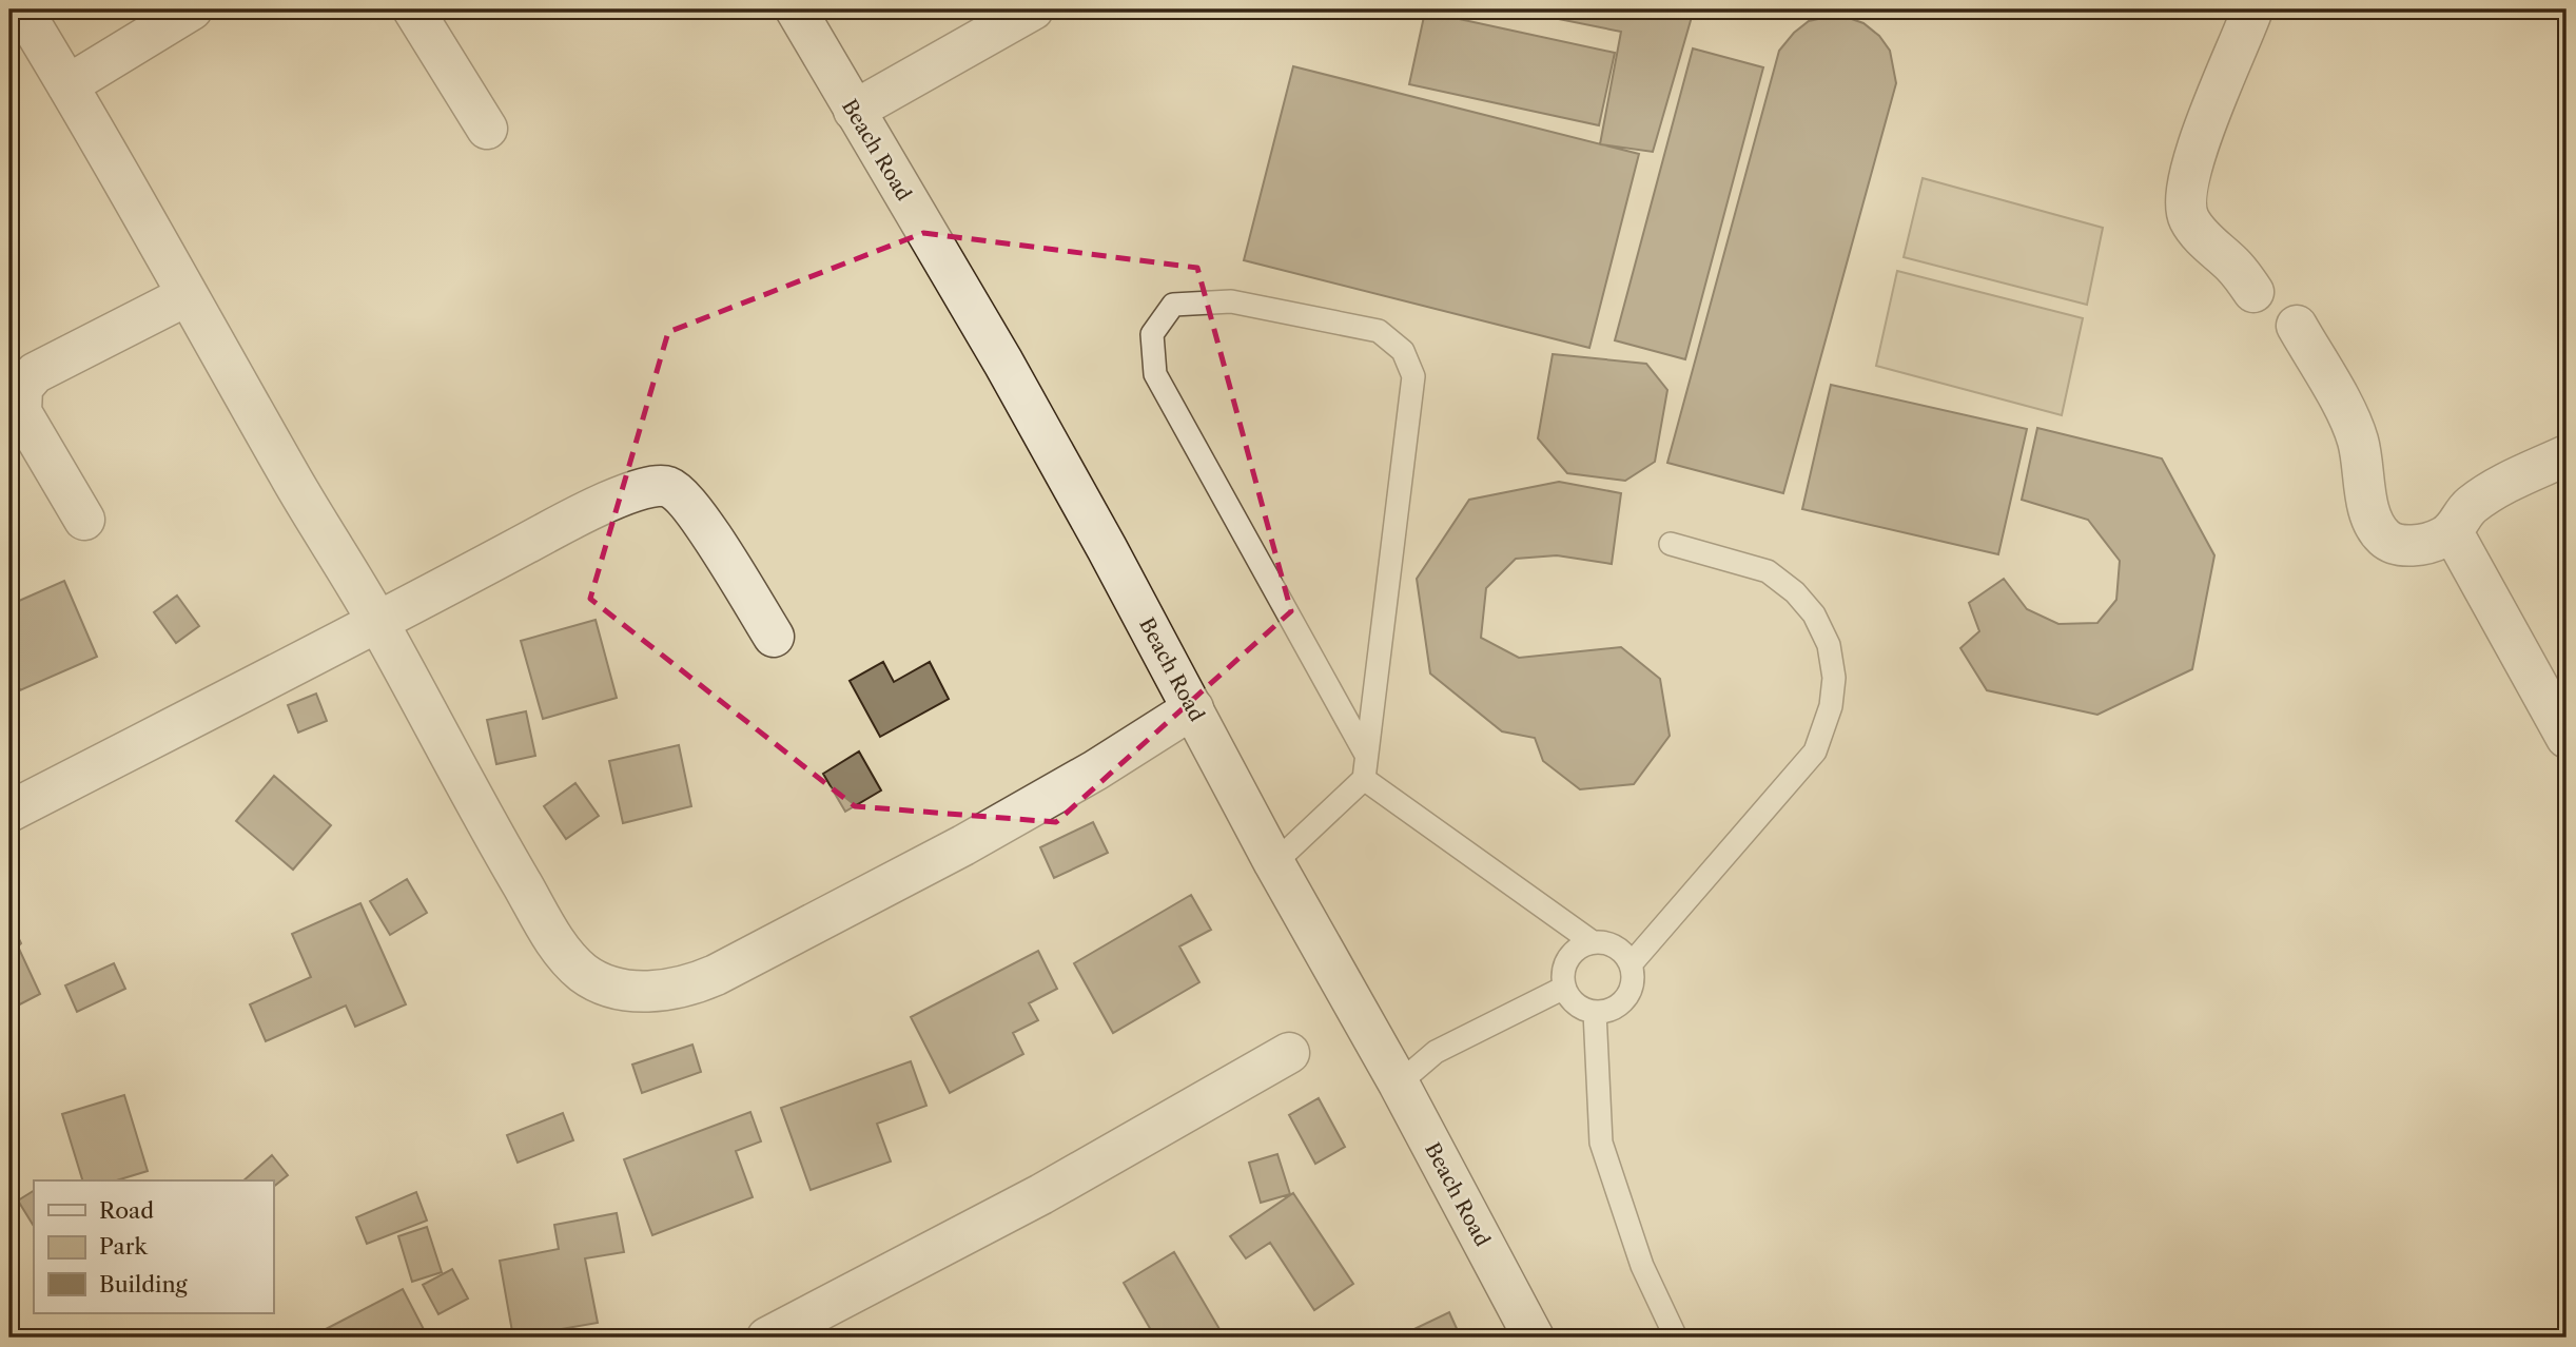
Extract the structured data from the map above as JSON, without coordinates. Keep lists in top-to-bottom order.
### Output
{
  "streets": {
    "street": ["Beach Road"]
  },
  "legend": ["Road", "Park", "Building"]
}
